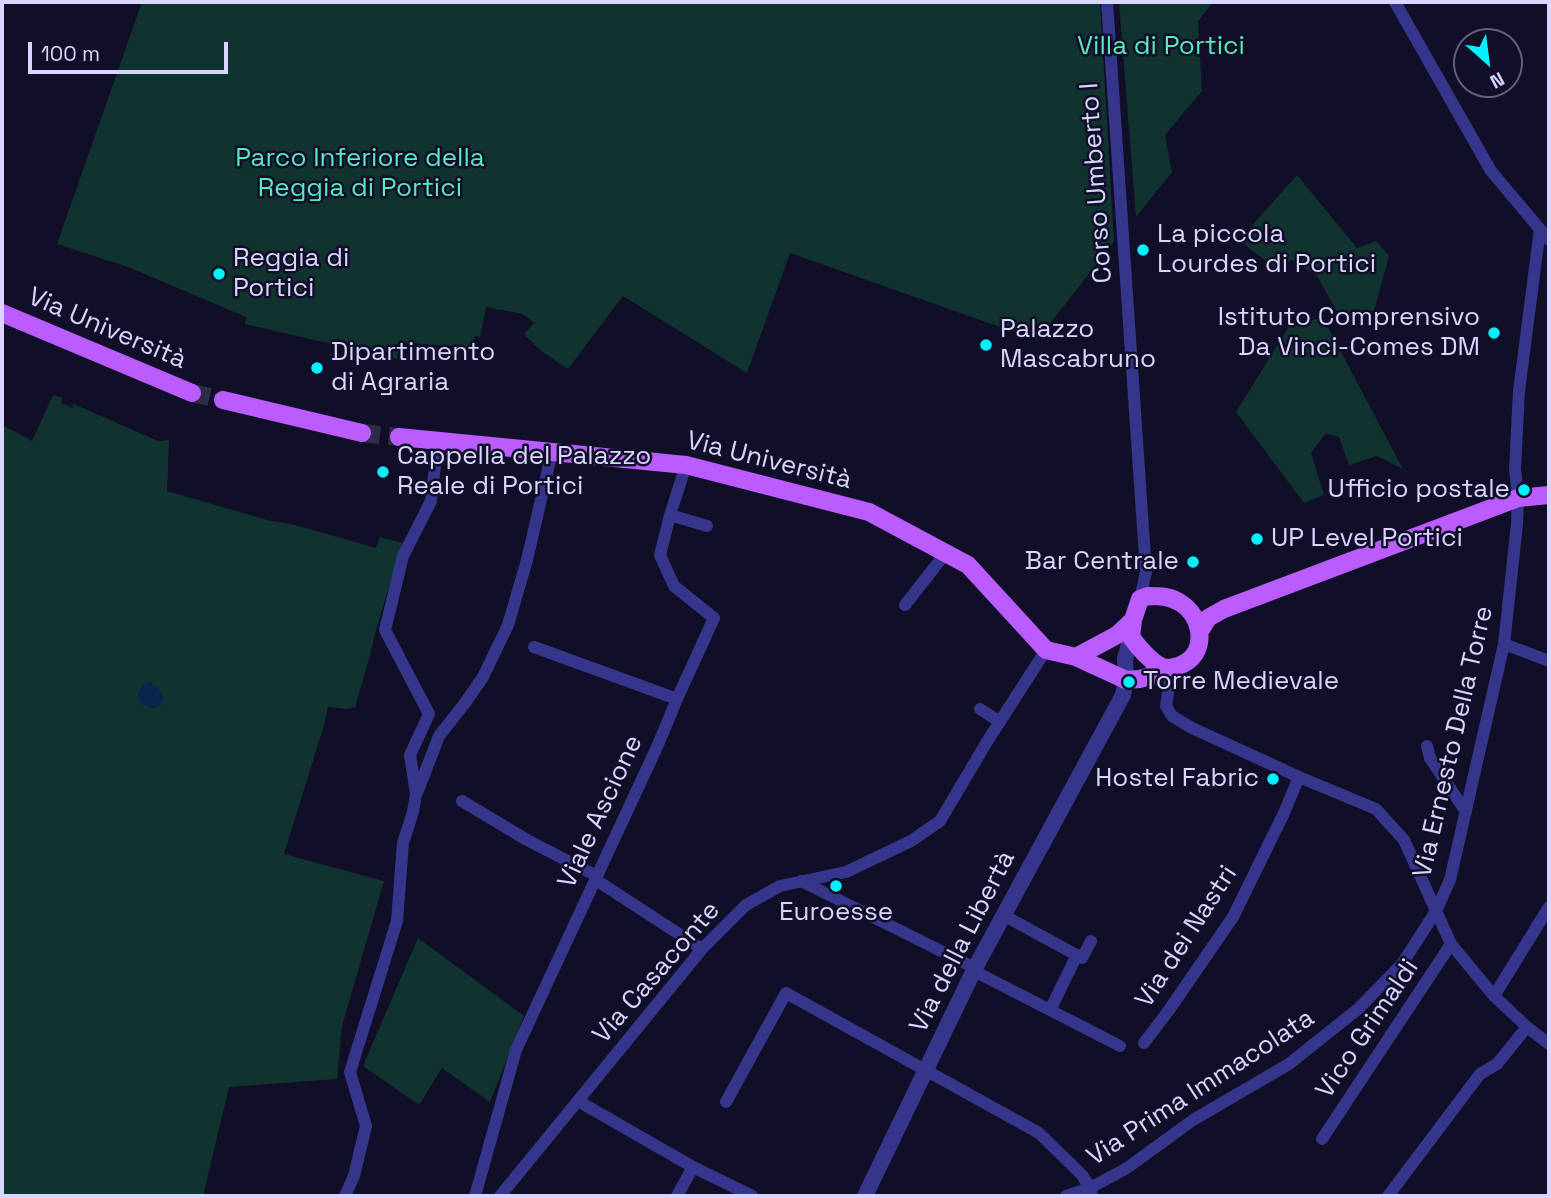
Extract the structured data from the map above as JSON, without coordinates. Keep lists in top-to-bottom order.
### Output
{
  "streets": {
    "main road": ["Via Università"],
    "street": [
      "Corso Umberto I",
      "Via Ernesto Della Torre",
      "Viale Ascione",
      "Via dei Nastri",
      "Via della Libertà",
      "Via Casaconte",
      "Vico Grimaldi",
      "Via Prima Immacolata"
    ]
  },
  "crossings": [
    ["Corso Umberto I", "Via della Libertà"],
    ["Via Università", "Viale Ascione"],
    ["Via Università", "Via Casaconte"],
    ["Via Ernesto Della Torre", "Via Prima Immacolata"]
  ],
  "parks": ["Villa di Portici", "Parco Inferiore della Reggia di Portici"],
  "places": [
    "La piccola Lourdes di Portici",
    "Reggia di Portici",
    "Istituto Comprensivo Da Vinci-Comes DM",
    "Palazzo Mascabruno",
    "Dipartimento di Agraria",
    "Cappella del Palazzo Reale di Portici",
    "Ufficio postale",
    "UP Level Portici",
    "Bar Centrale",
    "Torre Medievale",
    "Hostel Fabric",
    "Euroesse"
  ],
  "scale_bar": "100 m",
  "north": "bottom right"
}
